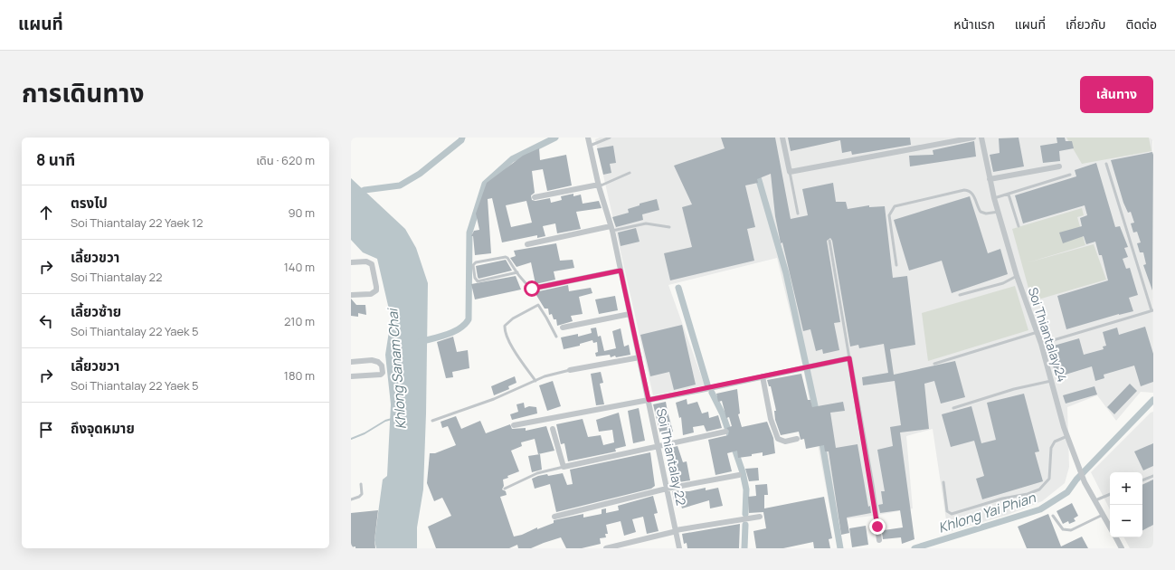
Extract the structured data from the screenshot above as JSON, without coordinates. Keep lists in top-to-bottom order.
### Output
{
  "streets": {
    "street": ["Soi Thiantalay 24", "Soi Thiantalay 22"]
  },
  "water": ["Khlong Sanam Chai", "Khlong Yai Phian"],
  "page": {
    "header": "แผนที่",
    "nav": [
      "หน้าแรก",
      "แผนที่",
      "เกี่ยวกับ",
      "ติดต่อ"
    ],
    "title": "การเดินทาง",
    "buttons": "เส้นทาง",
    "heading": ["8 นาที", "เดิน · 620 m"],
    "list": [
      ["ตรงไป", "Soi Thiantalay 22 Yaek 12", "90 m"],
      ["เลี้ยวขวา", "Soi Thiantalay 22", "140 m"],
      ["เลี้ยวซ้าย", "Soi Thiantalay 22 Yaek 5", "210 m"],
      ["เลี้ยวขวา", "Soi Thiantalay 22 Yaek 5", "180 m"],
      "ถึงจุดหมาย"
    ],
    "map_buttons": ["+", "−"]
  }
}
